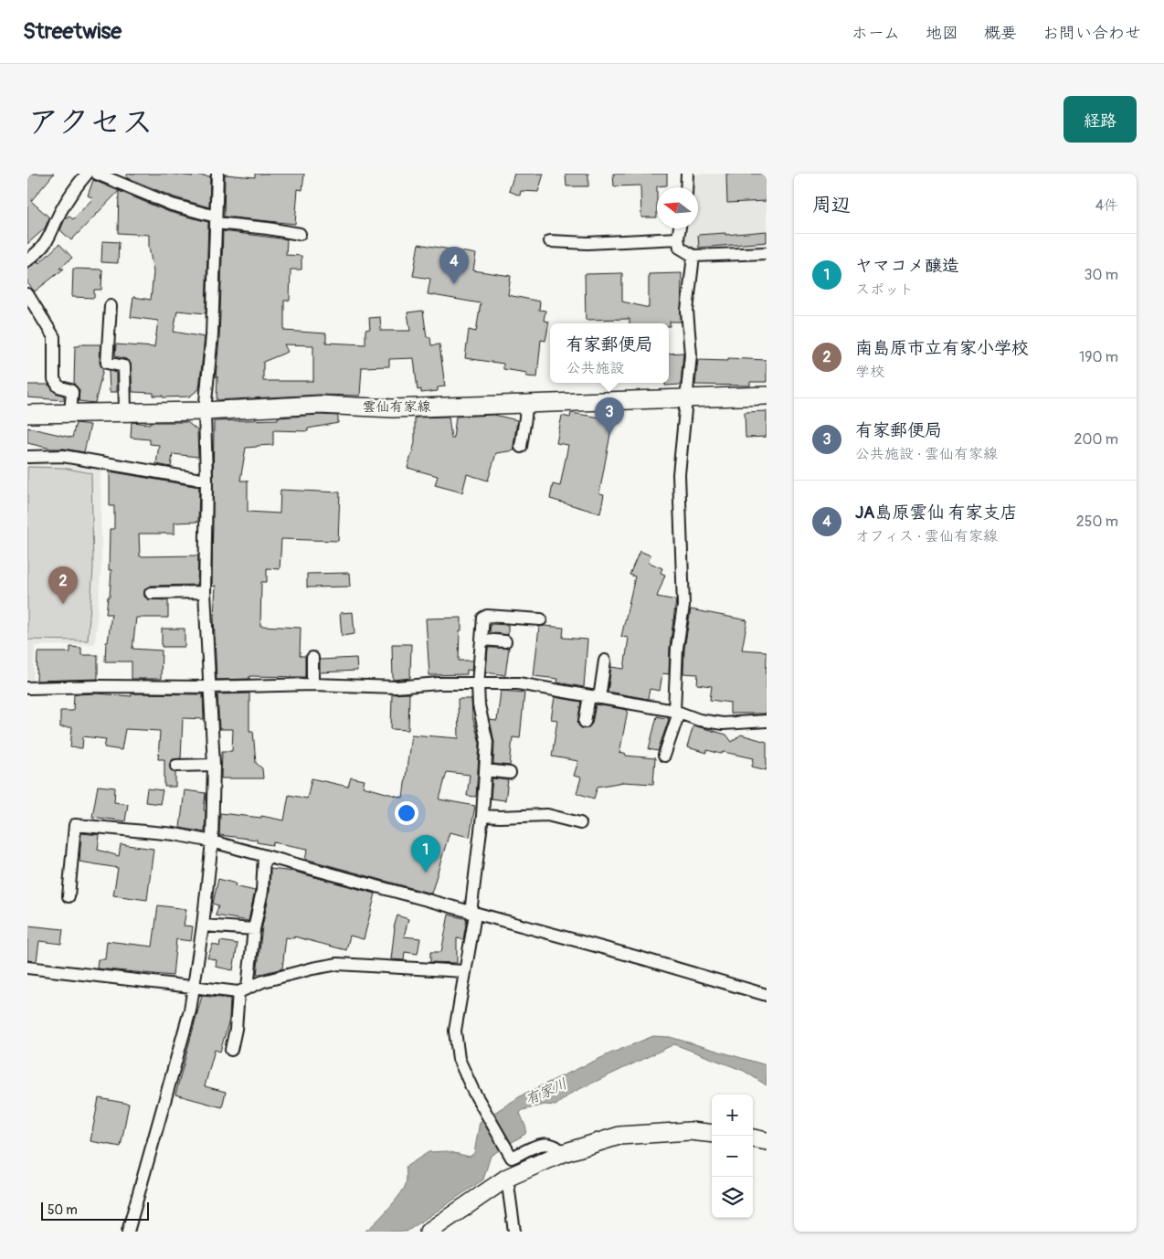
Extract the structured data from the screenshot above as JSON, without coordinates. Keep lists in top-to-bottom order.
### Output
{
  "streets": {
    "main road": ["雲仙有家線"]
  },
  "water": ["有家川"],
  "scale_bar": "50 m",
  "north": "left",
  "page": {
    "header": "Streetwise",
    "nav": [
      "ホーム",
      "地図",
      "概要",
      "お問い合わせ"
    ],
    "title": "アクセス",
    "buttons": "経路",
    "heading": ["周辺", "4件"],
    "list": [
      {
        "mark": "1",
        "name": "ヤマコメ醸造",
        "note": "スポット",
        "value": "30 m"
      },
      {
        "mark": "2",
        "name": "南島原市立有家小学校",
        "note": "学校",
        "value": "190 m"
      },
      {
        "mark": "3",
        "name": "有家郵便局",
        "note": "公共施設 · 雲仙有家線",
        "value": "200 m"
      },
      {
        "mark": "4",
        "name": "JA島原雲仙 有家支店",
        "note": "オフィス · 雲仙有家線",
        "value": "250 m"
      }
    ],
    "pins": [
      "4",
      "3",
      "2",
      "1"
    ],
    "popup": ["有家郵便局", "公共施設"],
    "map_buttons": ["+", "−"],
    "scale": "50 m"
  }
}
